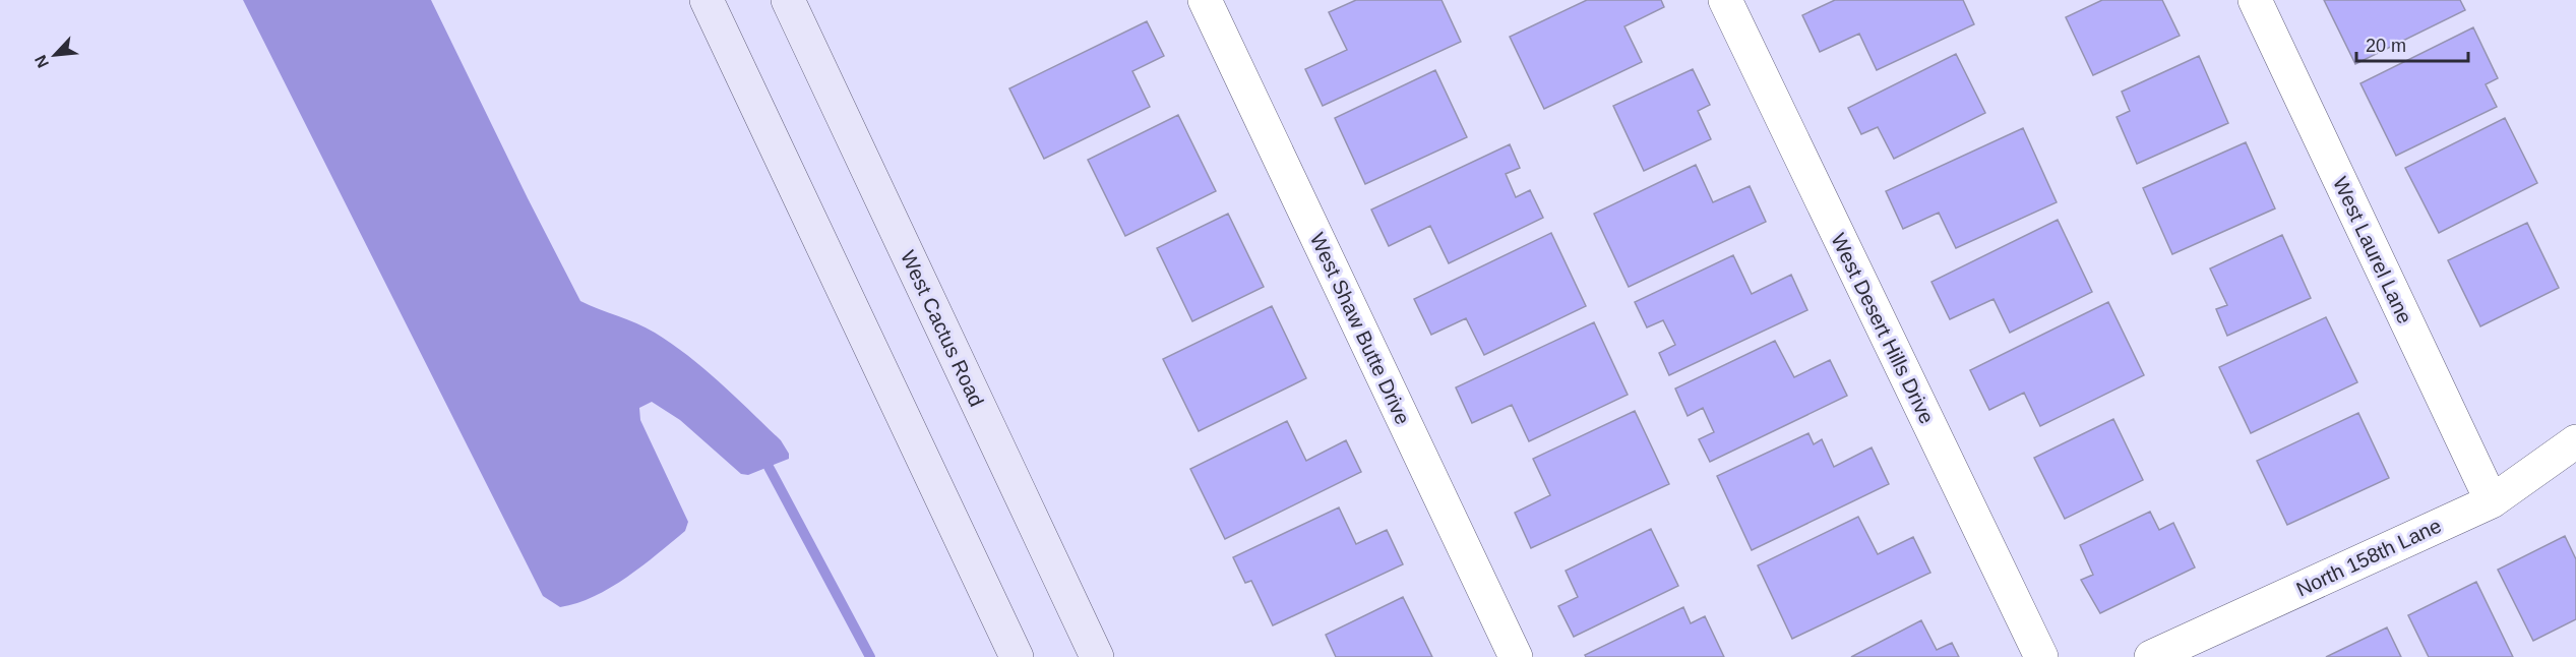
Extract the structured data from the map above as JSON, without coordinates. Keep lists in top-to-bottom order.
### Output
{
  "streets": {
    "main road": ["West Cactus Road"],
    "street": [
      "West Laurel Lane",
      "West Shaw Butte Drive",
      "West Desert Hills Drive",
      "North 158th Lane"
    ]
  },
  "crossings": [
    ["West Laurel Lane", "North 158th Lane"]
  ],
  "scale_bar": "20 m",
  "north": "bottom left"
}
